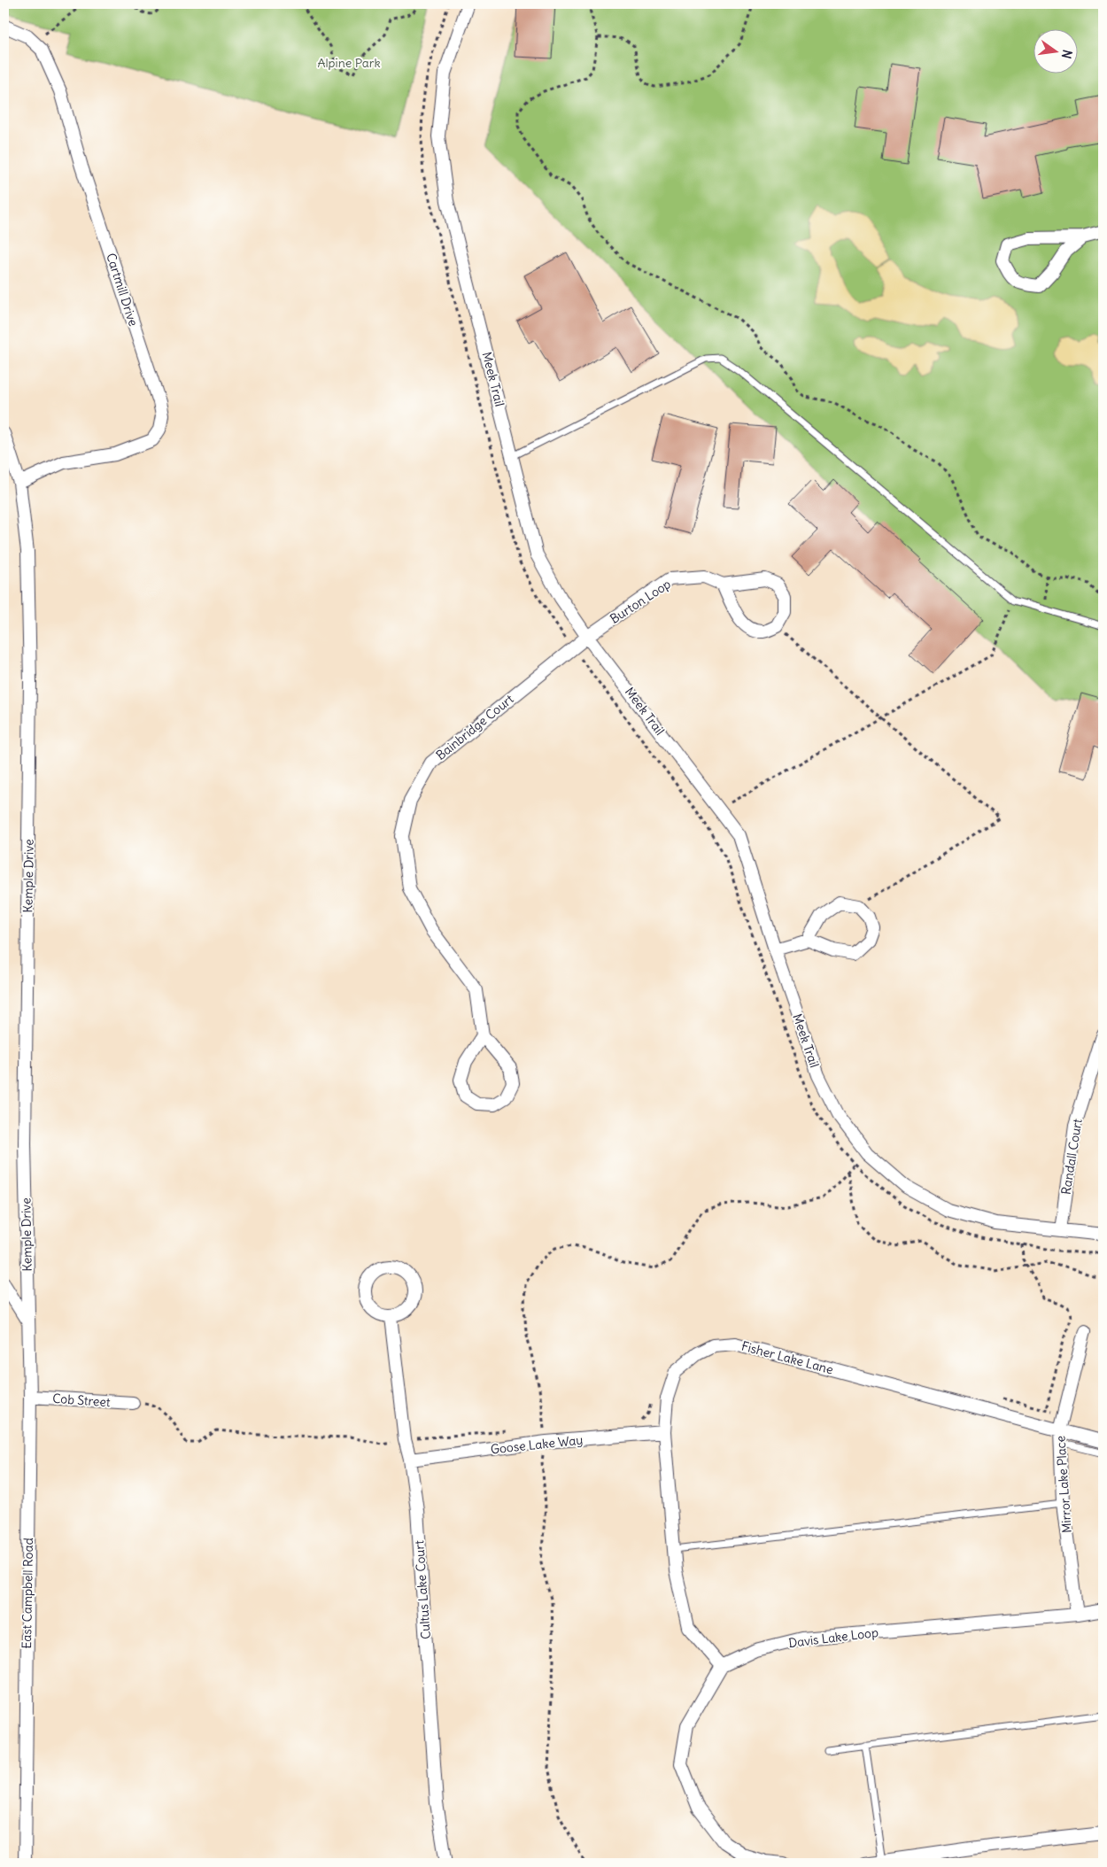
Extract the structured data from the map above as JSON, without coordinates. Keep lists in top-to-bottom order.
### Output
{
  "streets": {
    "street": [
      "Cartmill Drive",
      "Meek Trail",
      "Burton Loop",
      "Bainbridge Court",
      "Kemple Drive",
      "Randall Court",
      "Fisher Lake Lane",
      "Cob Street",
      "Goose Lake Way",
      "Mirror Lake Place",
      "Cultus Lake Court",
      "East Campbell Road",
      "Davis Lake Loop"
    ]
  },
  "crossings": [
    ["Cartmill Drive", "Kemple Drive"],
    ["Meek Trail", "Burton Loop"],
    ["Meek Trail", "Bainbridge Court"],
    ["Meek Trail", "Randall Court"],
    ["Burton Loop", "Bainbridge Court"],
    ["Kemple Drive", "East Campbell Road"],
    ["Fisher Lake Lane", "Goose Lake Way"],
    ["Fisher Lake Lane", "Mirror Lake Place"],
    ["Fisher Lake Lane", "Davis Lake Loop"],
    ["Cob Street", "East Campbell Road"],
    ["Goose Lake Way", "Cultus Lake Court"],
    ["Mirror Lake Place", "Davis Lake Loop"]
  ],
  "parks": ["Alpine Park"],
  "north": "right"
}
